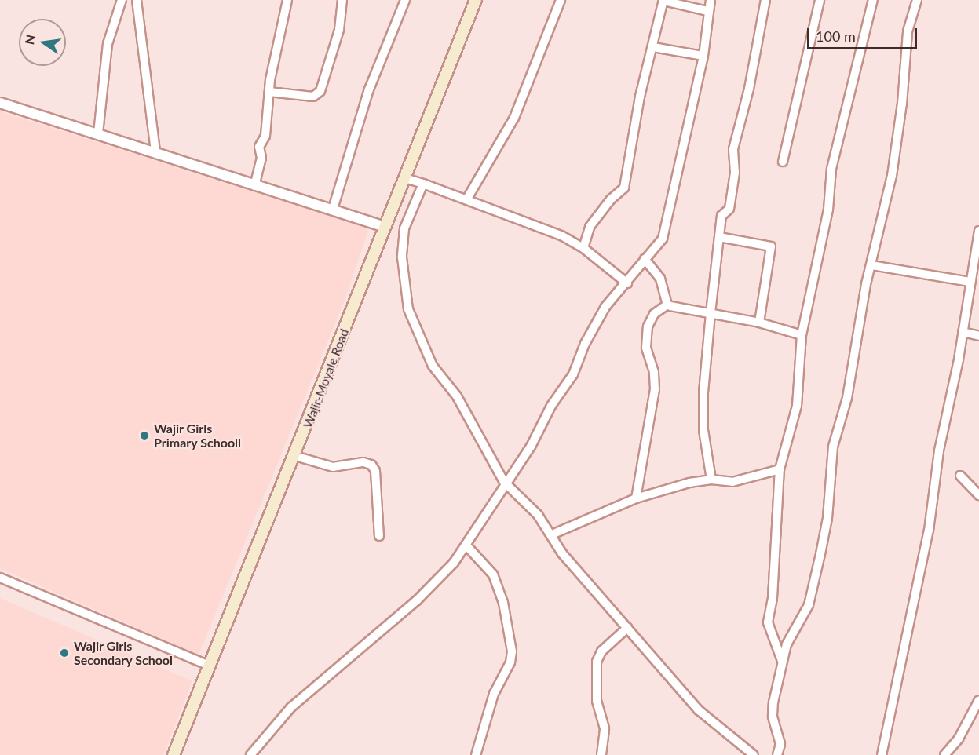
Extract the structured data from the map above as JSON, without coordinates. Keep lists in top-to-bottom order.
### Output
{
  "streets": {
    "main road": ["Wajir-Moyale Road"]
  },
  "places": ["Wajir Girls Primary Schooll", "Wajir Girls Secondary School"],
  "scale_bar": "100 m",
  "north": "left"
}
